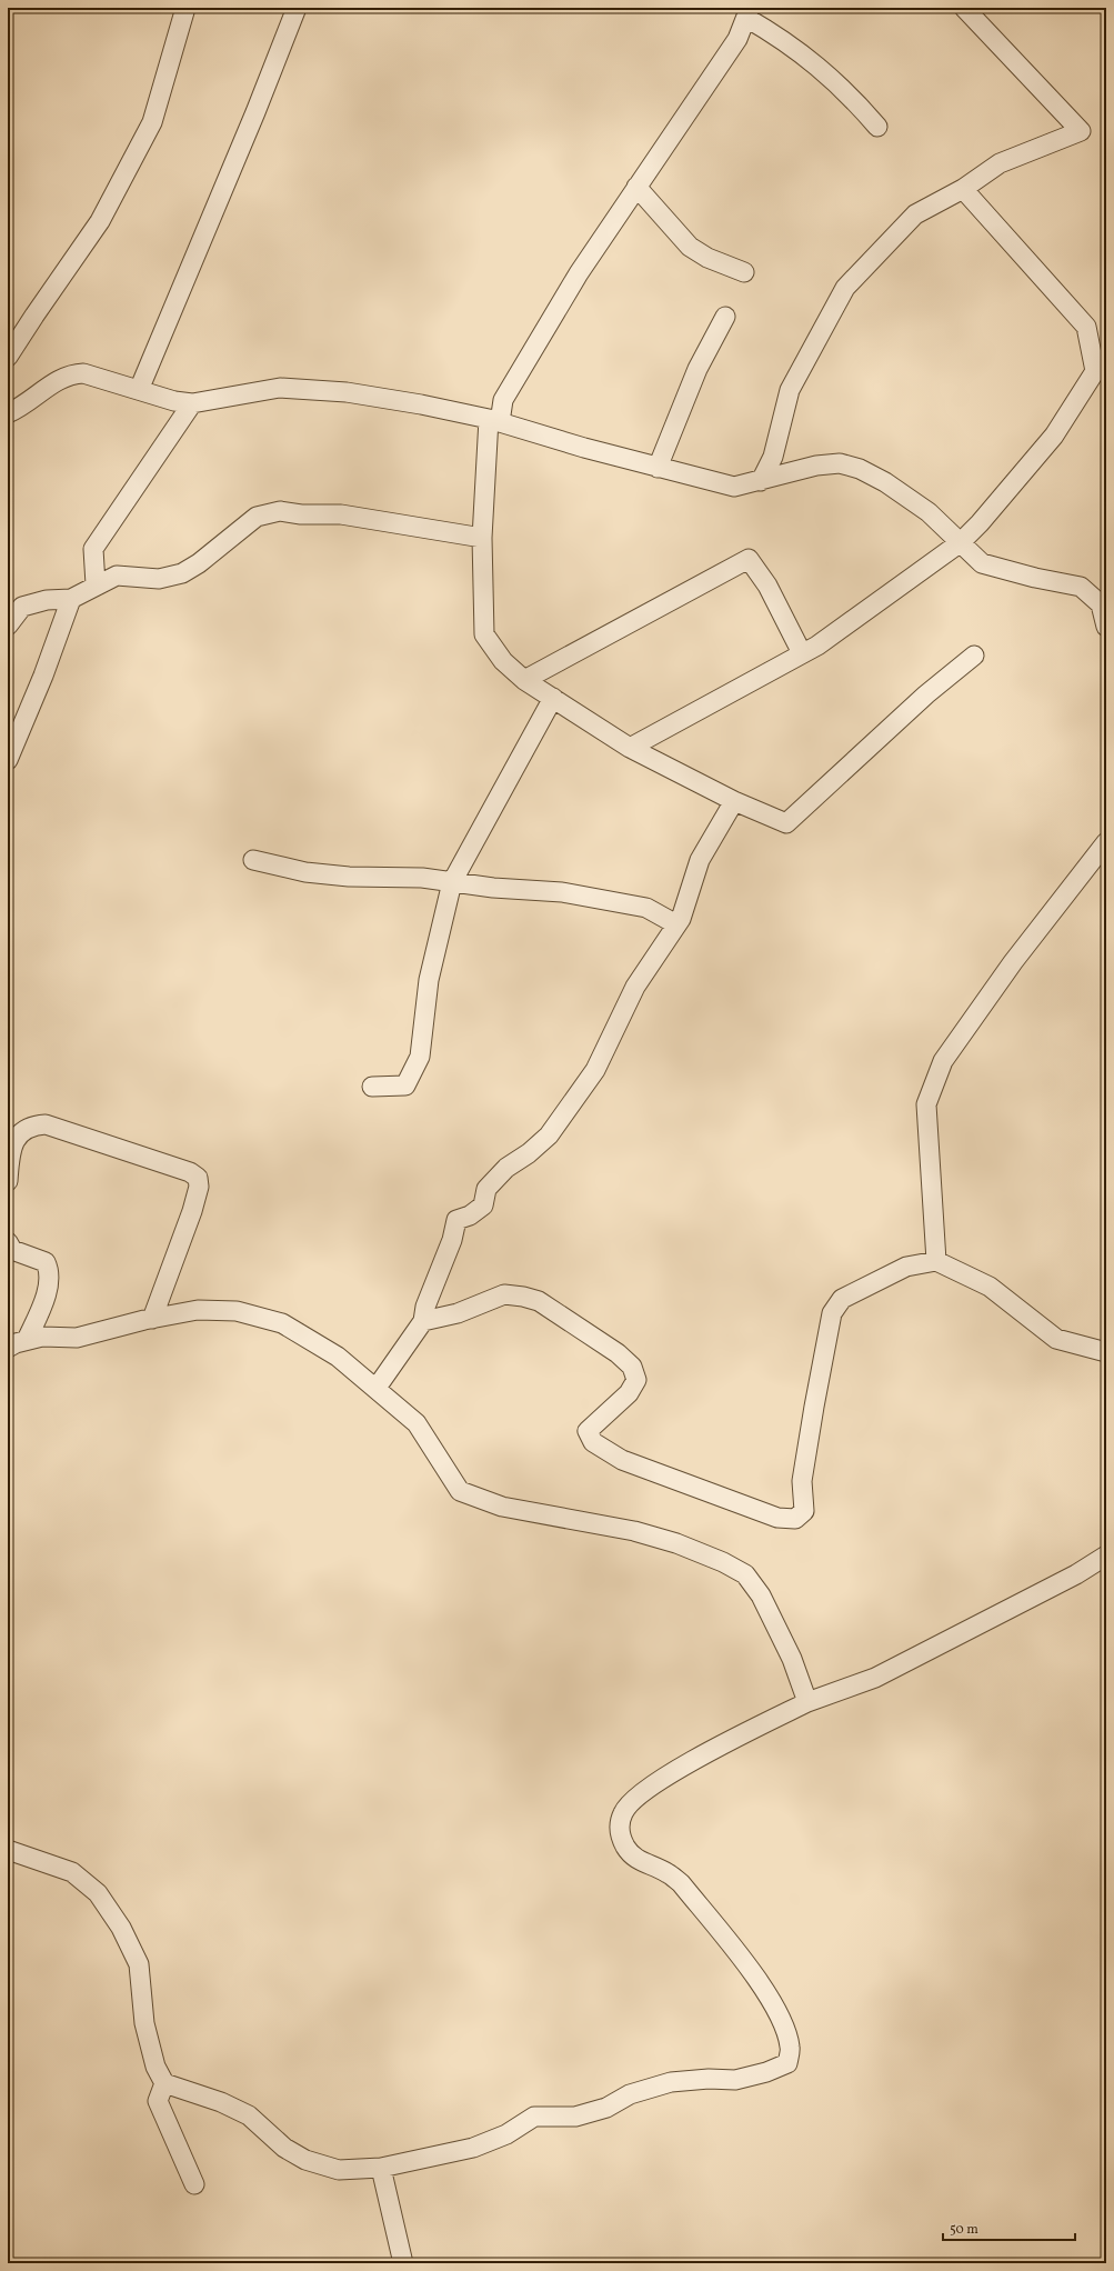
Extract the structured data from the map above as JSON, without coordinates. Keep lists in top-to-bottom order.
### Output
{
  "scale_bar": "50 m"
}
